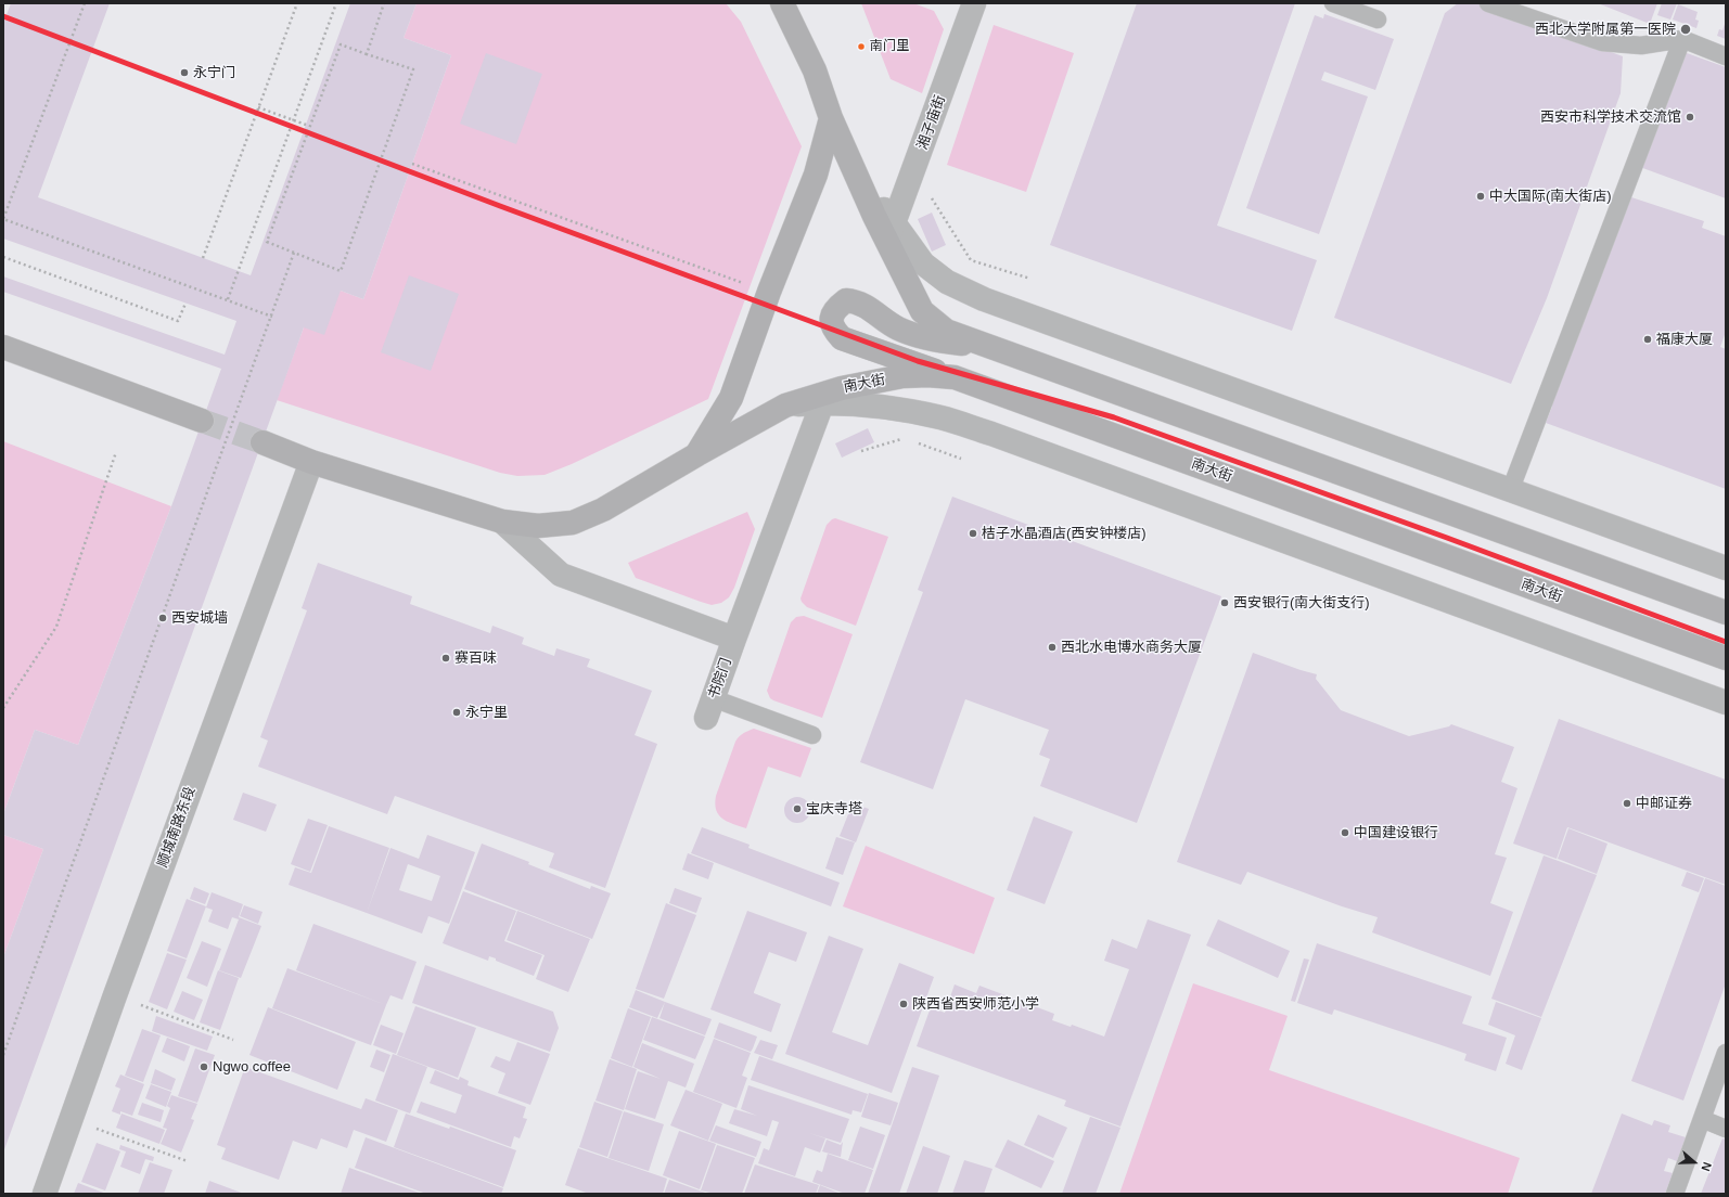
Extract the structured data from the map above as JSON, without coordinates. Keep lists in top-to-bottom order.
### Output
{
  "streets": {
    "main road": ["南大街"],
    "street": ["湘子庙街", "书院门", "顺城南路东段"]
  },
  "crossings": [
    ["南大街", "顺城南路东段"]
  ],
  "places": [
    "西北大学附属第一医院",
    "南门里",
    "永宁门",
    "西安市科学技术交流馆",
    "中大国际(南大街店)",
    "福康大厦",
    "桔子水晶酒店(西安钟楼店)",
    "西安银行(南大街支行)",
    "西安城墙",
    "西北水电博水商务大厦",
    "赛百味",
    "永宁里",
    "中邮证券",
    "宝庆寺塔",
    "中国建设银行",
    "陕西省西安师范小学",
    "Ngwo coffee"
  ],
  "north": "right"
}
